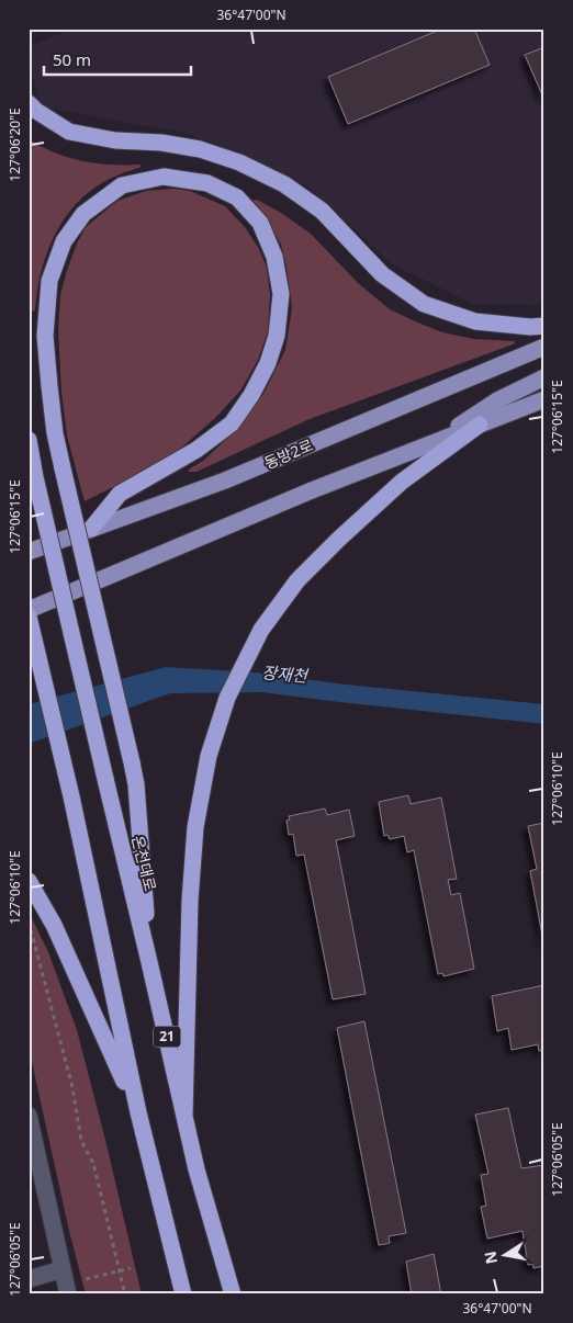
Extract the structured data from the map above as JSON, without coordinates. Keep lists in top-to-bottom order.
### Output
{
  "streets": {
    "highway": ["온천대로", "21"],
    "main road": ["동방2로"]
  },
  "water": ["장재천"],
  "scale_bar": "50 m",
  "north": "left",
  "coordinates": [
    "36°47'00\"N",
    "127°06'20\"E",
    "127°06'15\"E",
    "127°06'10\"E",
    "127°06'05\"E"
  ]
}
